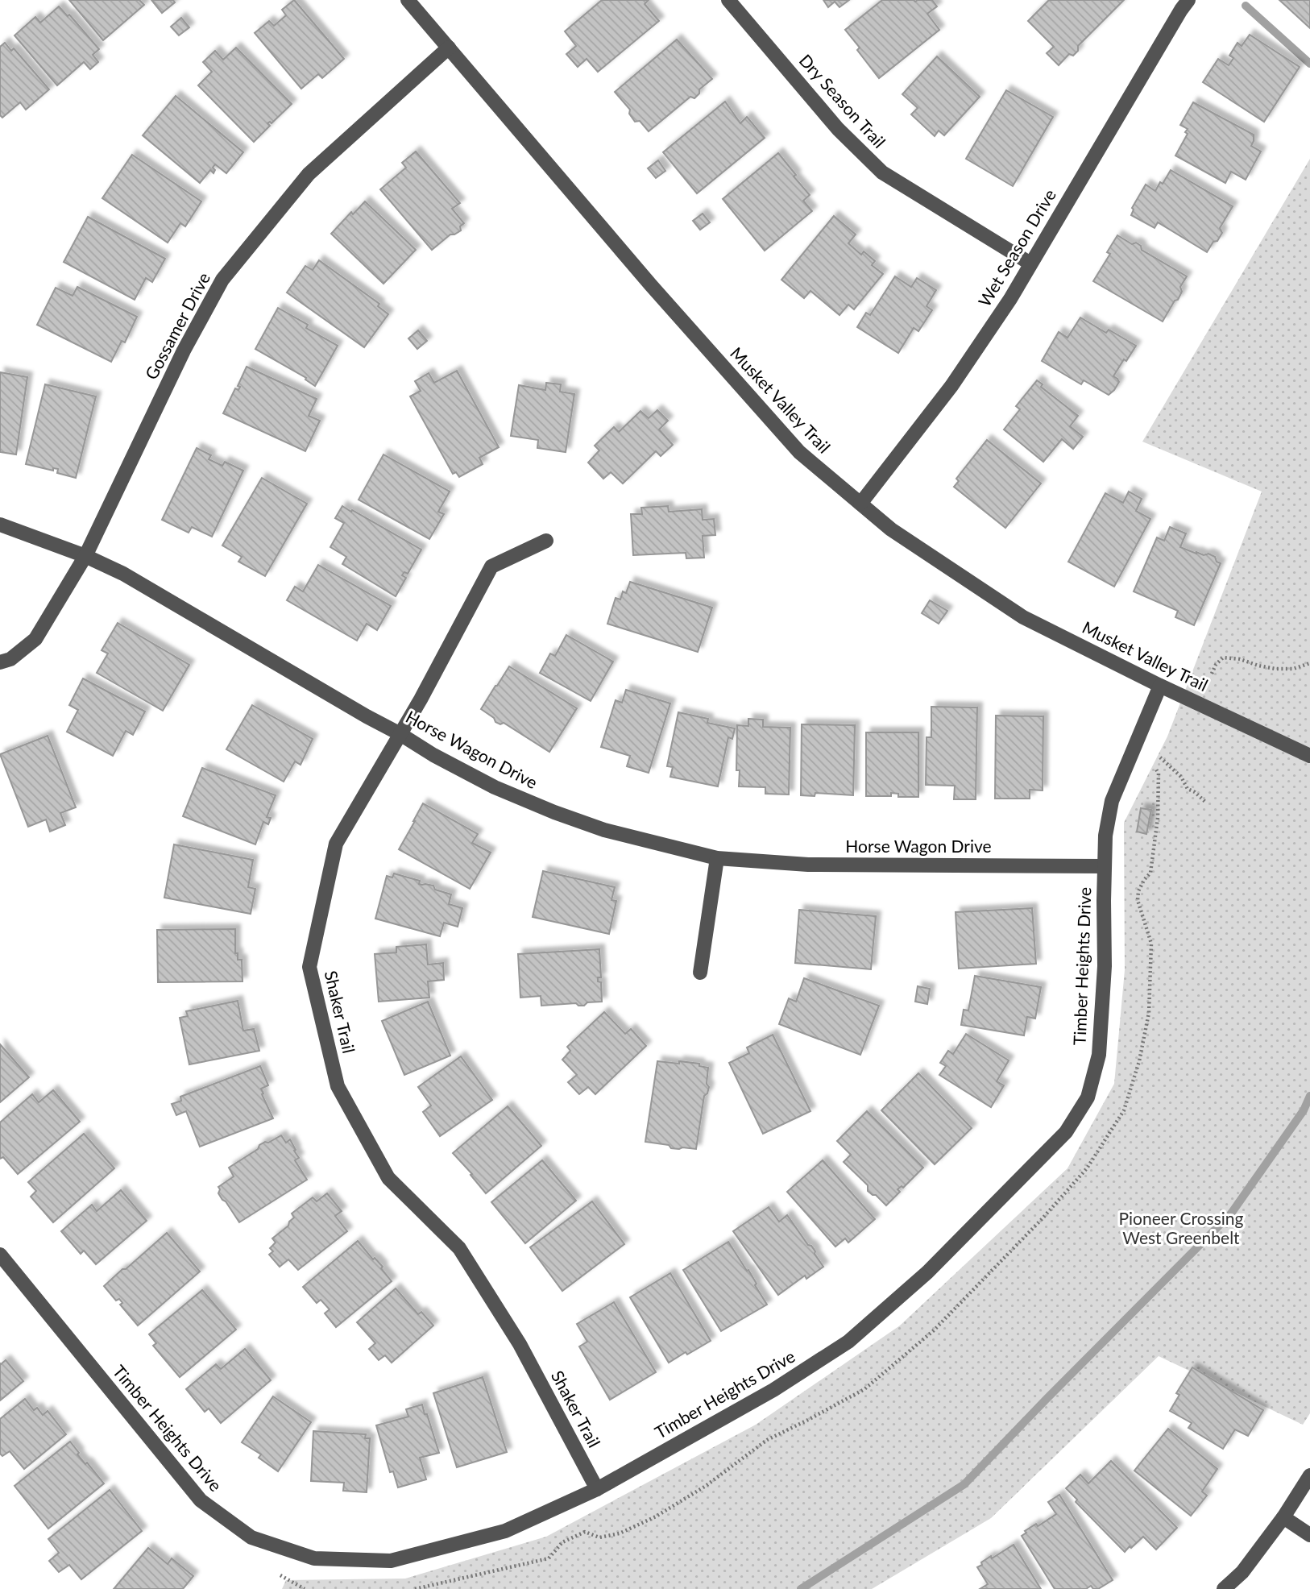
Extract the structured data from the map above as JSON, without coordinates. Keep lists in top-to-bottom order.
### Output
{
  "streets": {
    "street": [
      "Dry Season Trail",
      "Wet Season Drive",
      "Gossamer Drive",
      "Musket Valley Trail",
      "Horse Wagon Drive",
      "Timber Heights Drive",
      "Shaker Trail"
    ]
  },
  "crossings": [
    ["Dry Season Trail", "Wet Season Drive"],
    ["Wet Season Drive", "Musket Valley Trail"],
    ["Gossamer Drive", "Musket Valley Trail"],
    ["Gossamer Drive", "Horse Wagon Drive"],
    ["Musket Valley Trail", "Timber Heights Drive"],
    ["Horse Wagon Drive", "Timber Heights Drive"],
    ["Horse Wagon Drive", "Shaker Trail"],
    ["Timber Heights Drive", "Shaker Trail"]
  ],
  "parks": ["Pioneer Crossing West Greenbelt"]
}
